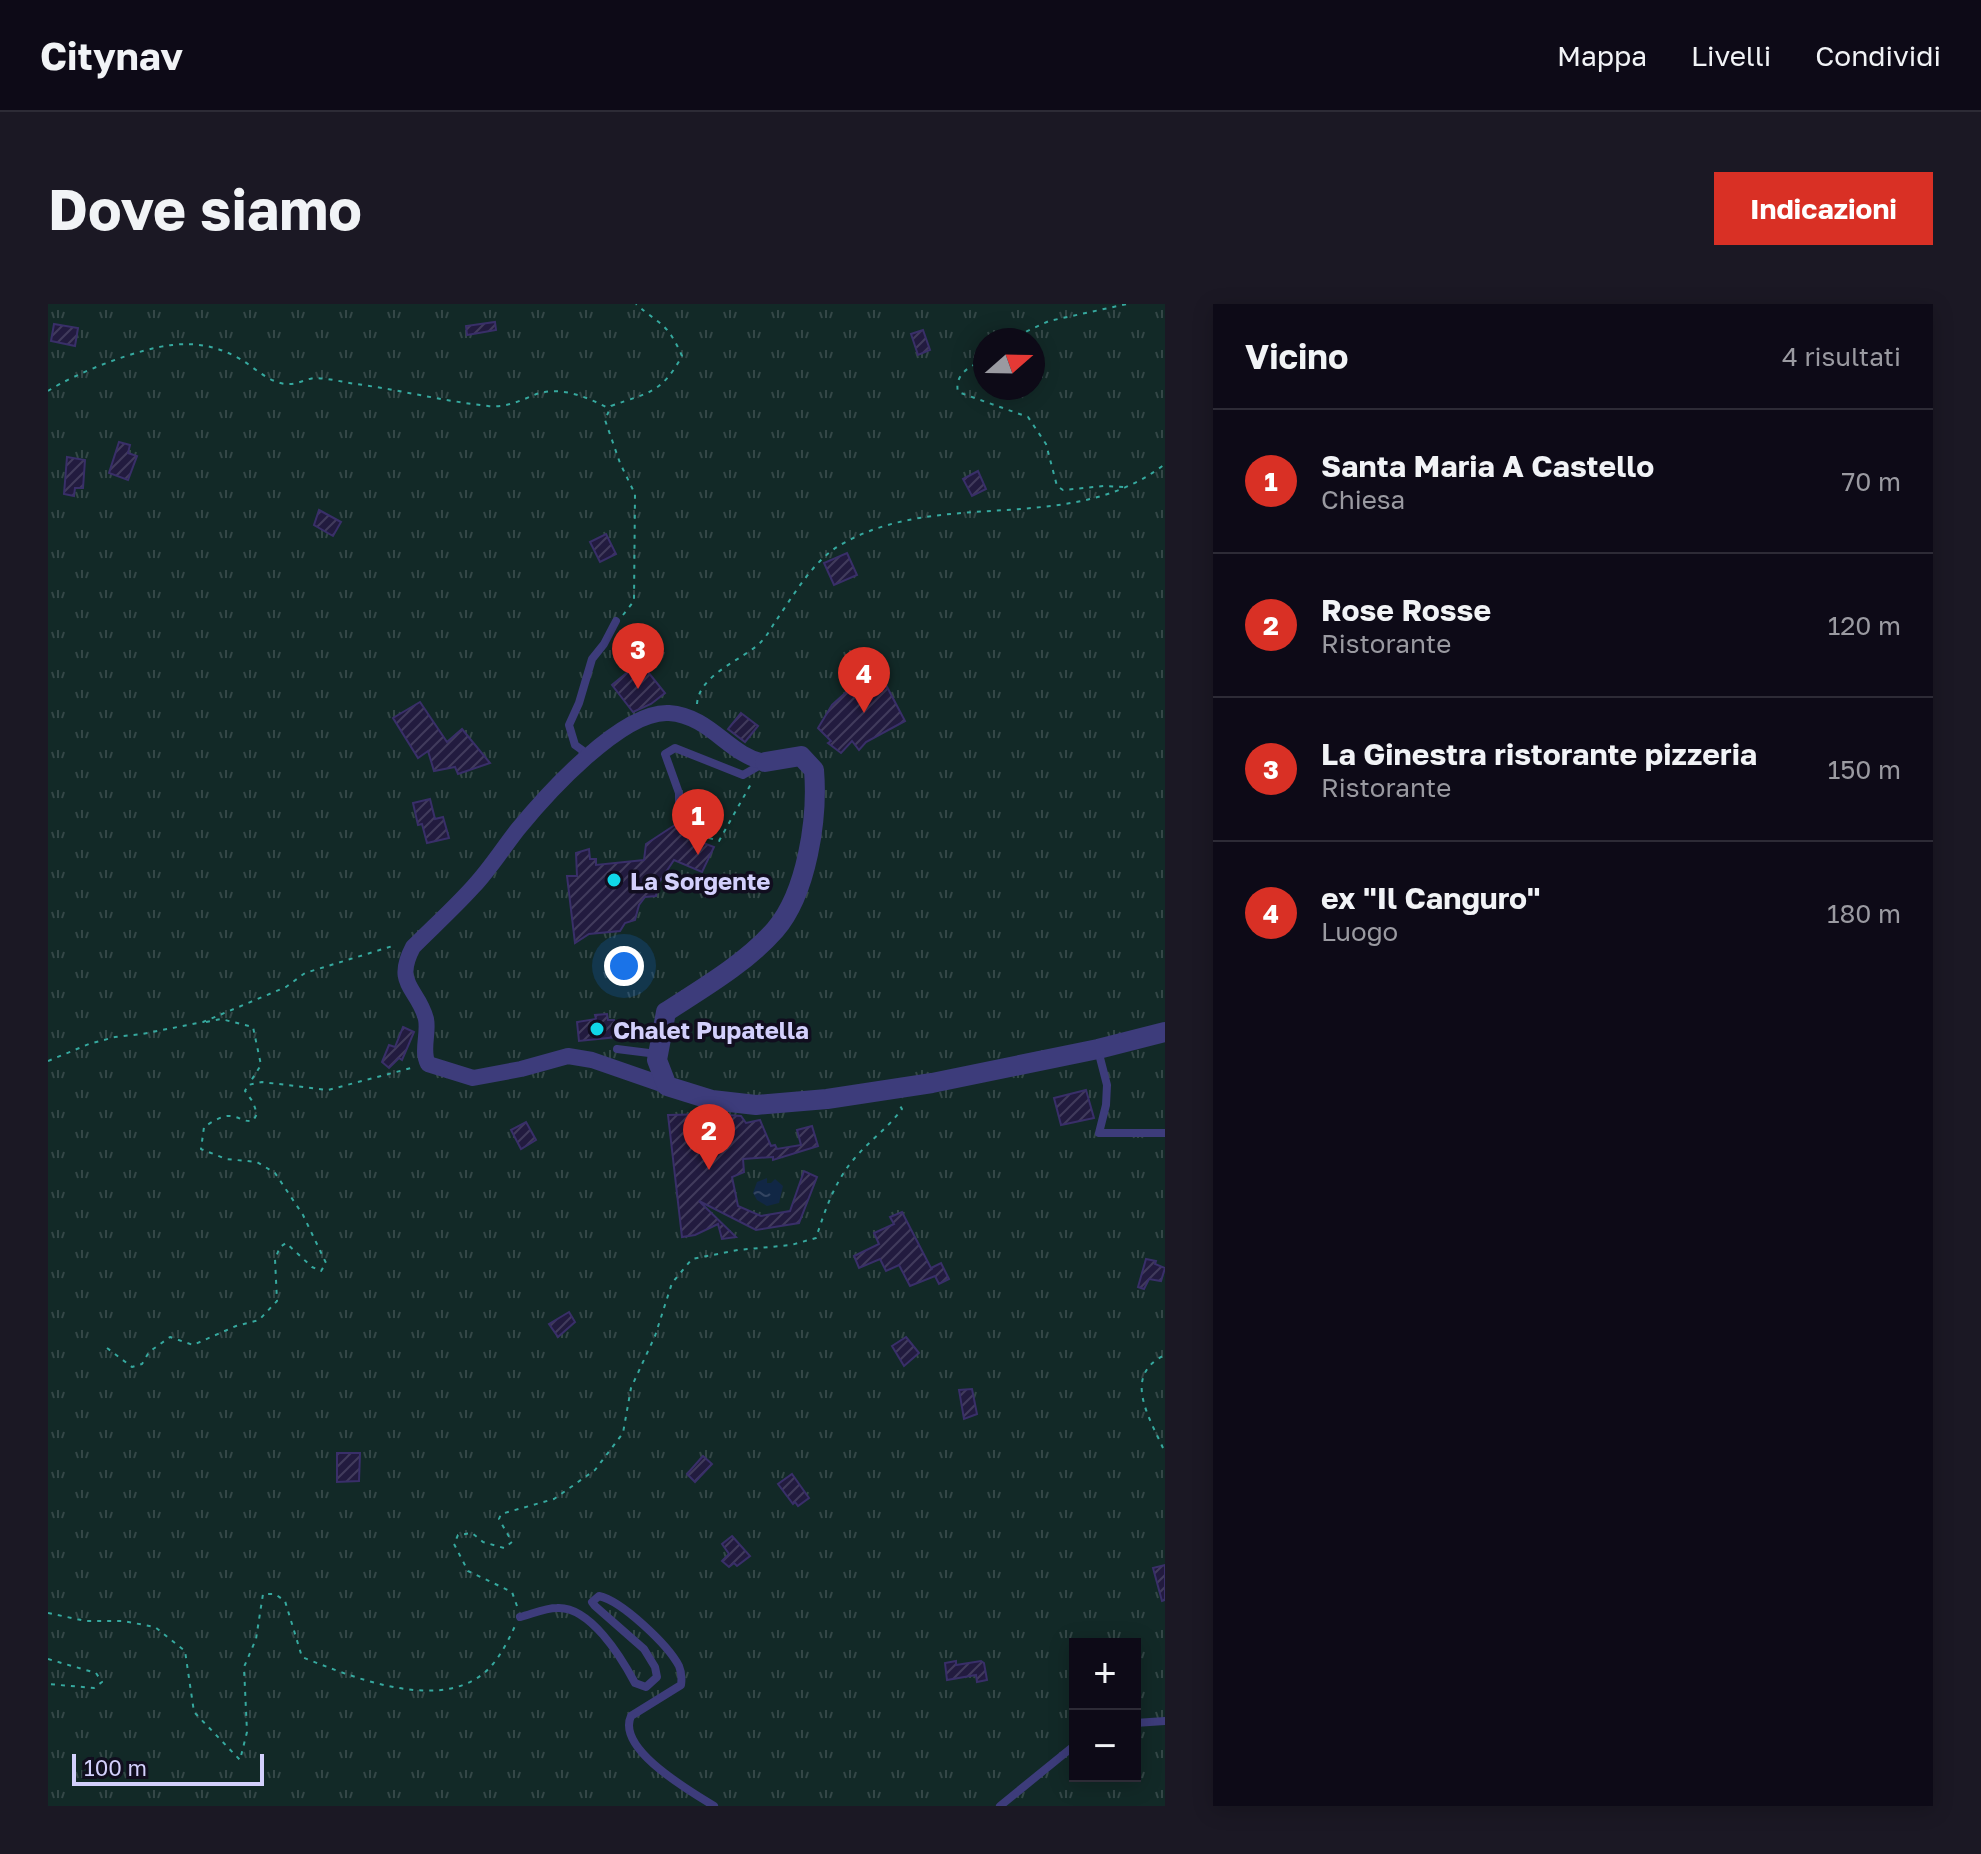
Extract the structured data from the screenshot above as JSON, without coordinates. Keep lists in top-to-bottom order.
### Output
{
  "places": ["La Sorgente", "Chalet Pupatella"],
  "scale_bar": "100 m",
  "north": "right",
  "page": {
    "header": "Citynav",
    "nav": ["Mappa", "Livelli", "Condividi"],
    "buttons": "Indicazioni",
    "title": "Dove siamo",
    "heading": ["Vicino", "4 risultati"],
    "list": [
      {
        "mark": "1",
        "name": "Santa Maria A Castello",
        "note": "Chiesa",
        "value": "70 m"
      },
      {
        "mark": "2",
        "name": "Rose Rosse",
        "note": "Ristorante",
        "value": "120 m"
      },
      {
        "mark": "3",
        "name": "La Ginestra ristorante pizzeria",
        "note": "Ristorante",
        "value": "150 m"
      },
      {
        "mark": "4",
        "name": "ex \"Il Canguro\"",
        "note": "Luogo",
        "value": "180 m"
      }
    ],
    "pins": [
      "3",
      "4",
      "1",
      "2"
    ],
    "map_buttons": ["+", "−"],
    "scale": "100 m"
  }
}
